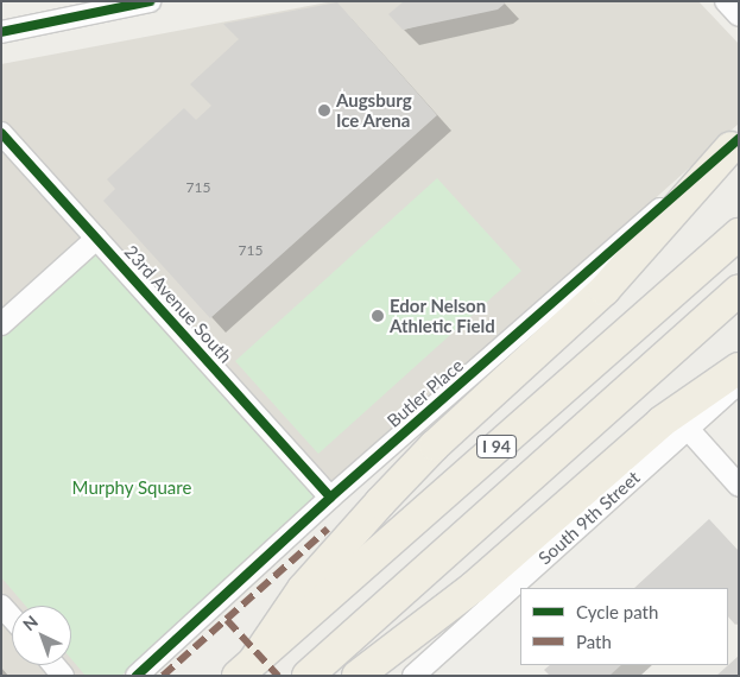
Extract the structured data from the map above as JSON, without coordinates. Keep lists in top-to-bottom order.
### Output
{
  "streets": {
    "highway": ["I 94"],
    "street": ["23rd Avenue South", "Butler Place", "South 9th Street"]
  },
  "crossings": [
    ["23rd Avenue South", "Butler Place"]
  ],
  "parks": ["Murphy Square"],
  "places": ["Augsburg Ice Arena", "Edor Nelson Athletic Field"],
  "house_numbers": ["715", "715"],
  "legend": ["Cycle path", "Path"],
  "north": "top left"
}
